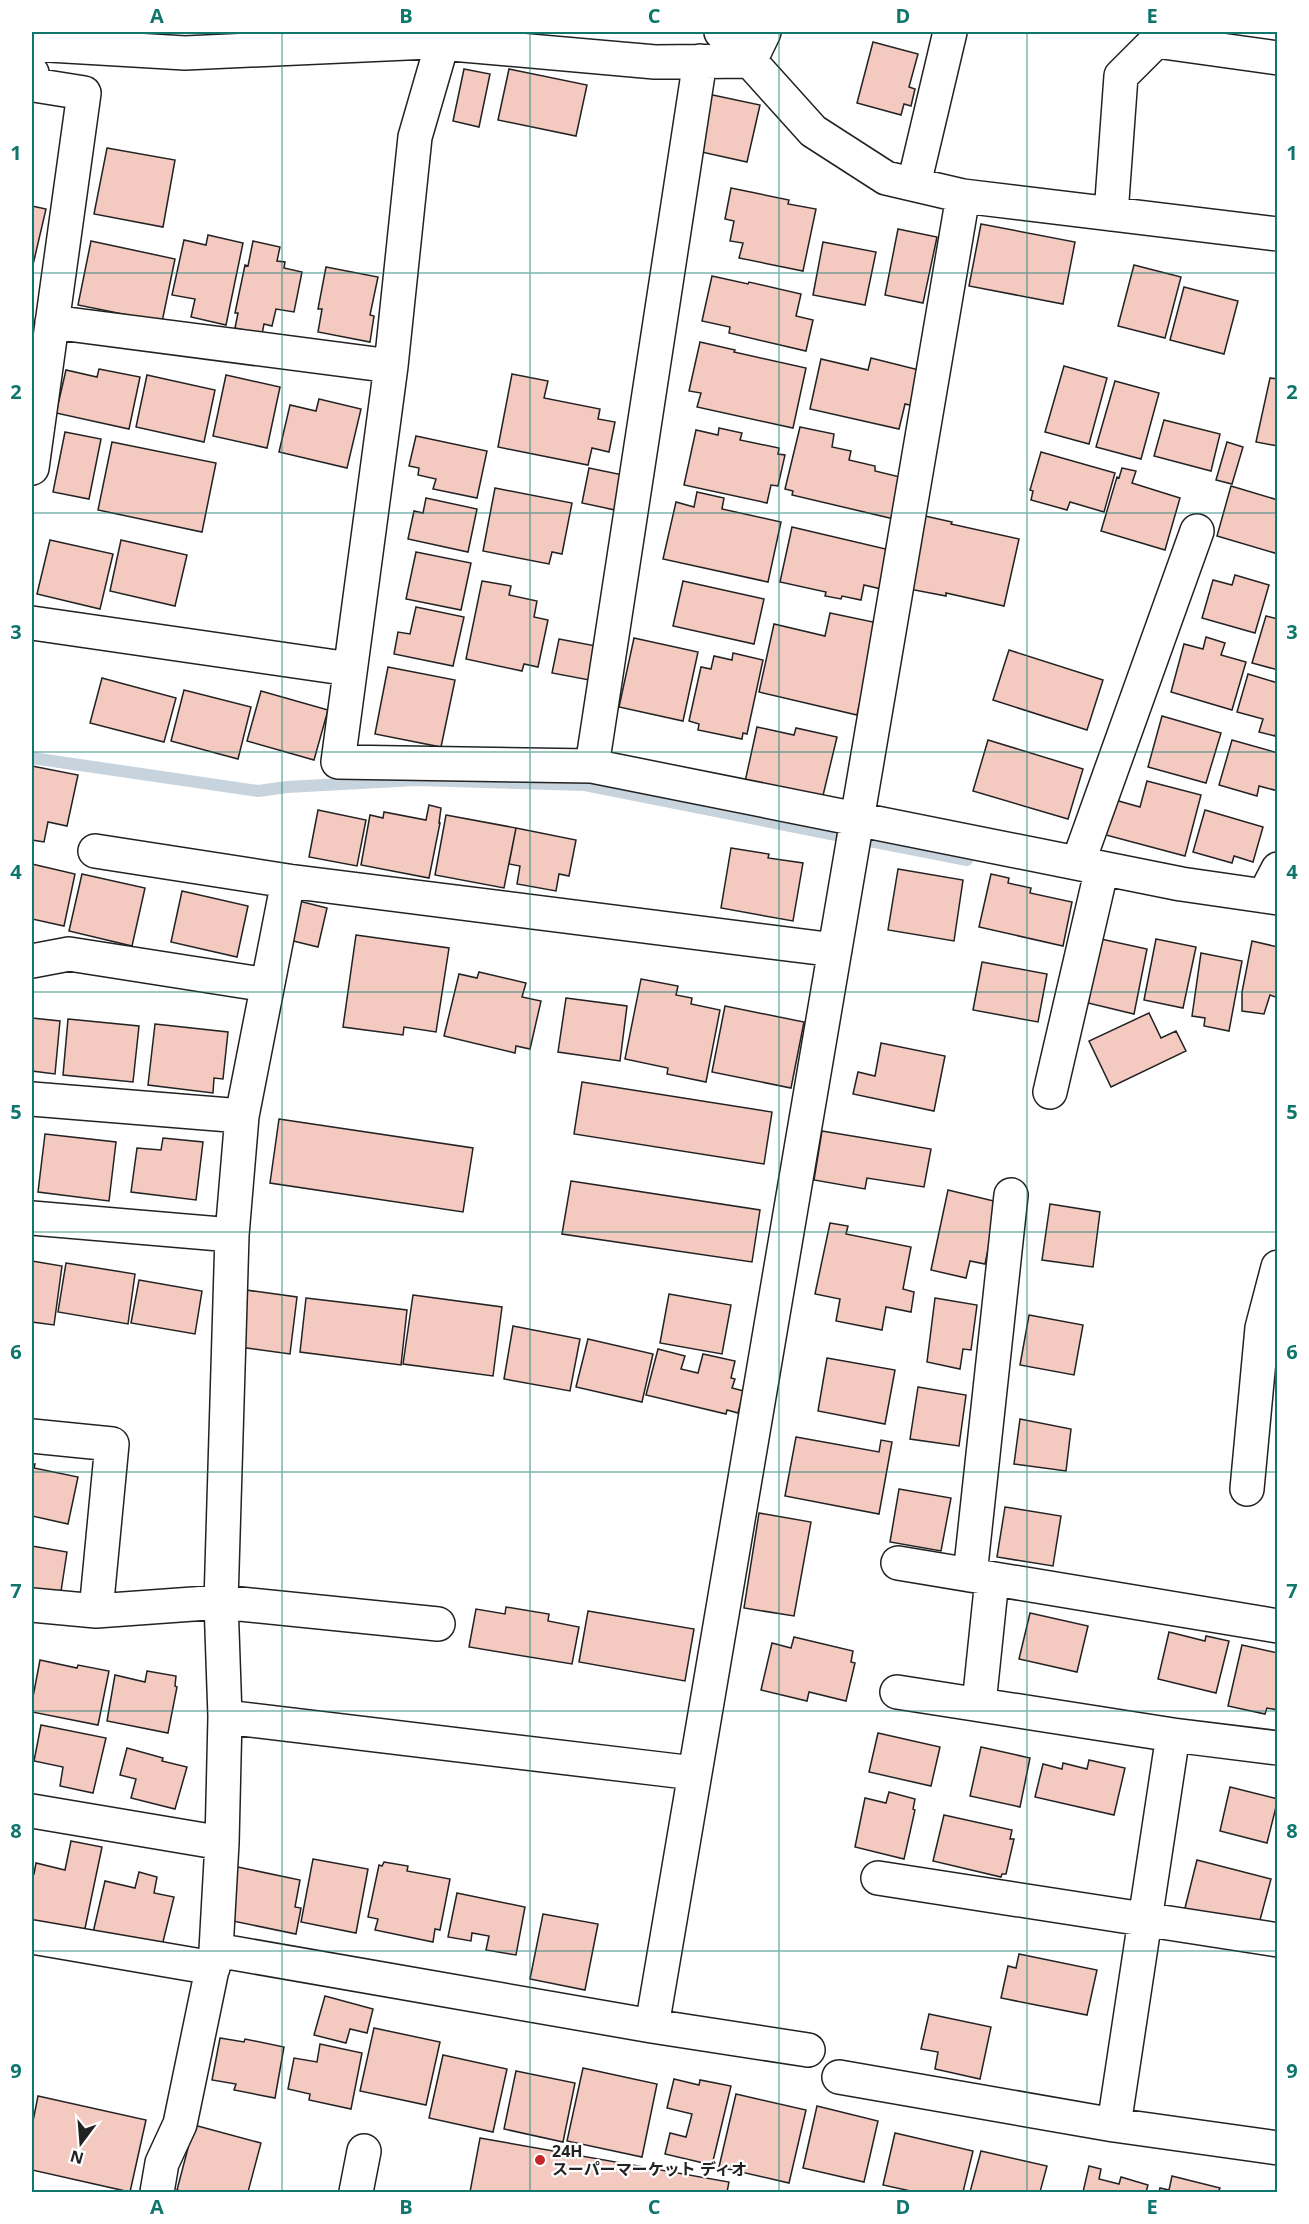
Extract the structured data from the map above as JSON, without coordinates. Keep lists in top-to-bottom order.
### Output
{
  "places": ["24H スーパーマーケット ディオ"],
  "north": "bottom",
  "grid": {
    "columns": [
      "A",
      "B",
      "C",
      "D",
      "E"
    ],
    "rows": [
      "1",
      "2",
      "3",
      "4",
      "5",
      "6",
      "7",
      "8",
      "9"
    ]
  }
}
